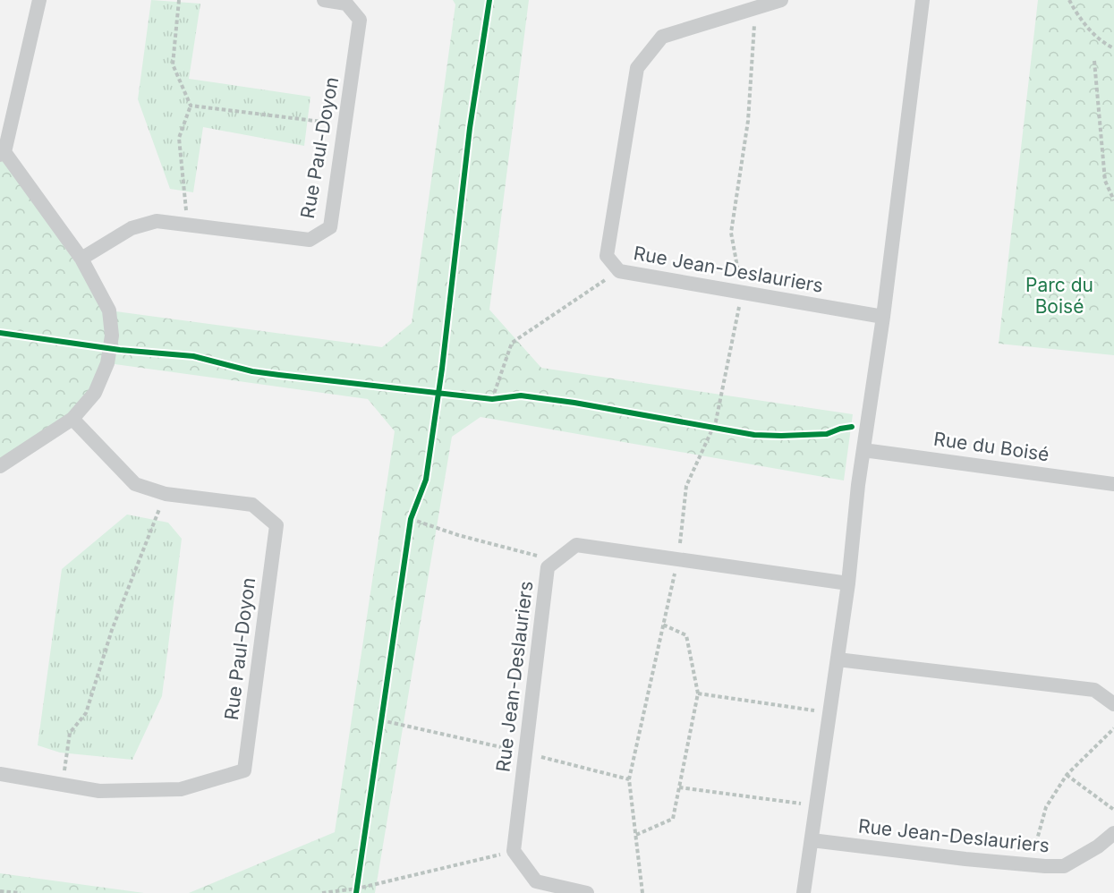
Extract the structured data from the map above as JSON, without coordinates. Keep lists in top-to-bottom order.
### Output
{
  "streets": {
    "street": ["Rue Paul-Doyon", "Rue Jean-Deslauriers", "Rue du Boisé"]
  },
  "parks": ["Parc du Boisé"]
}
